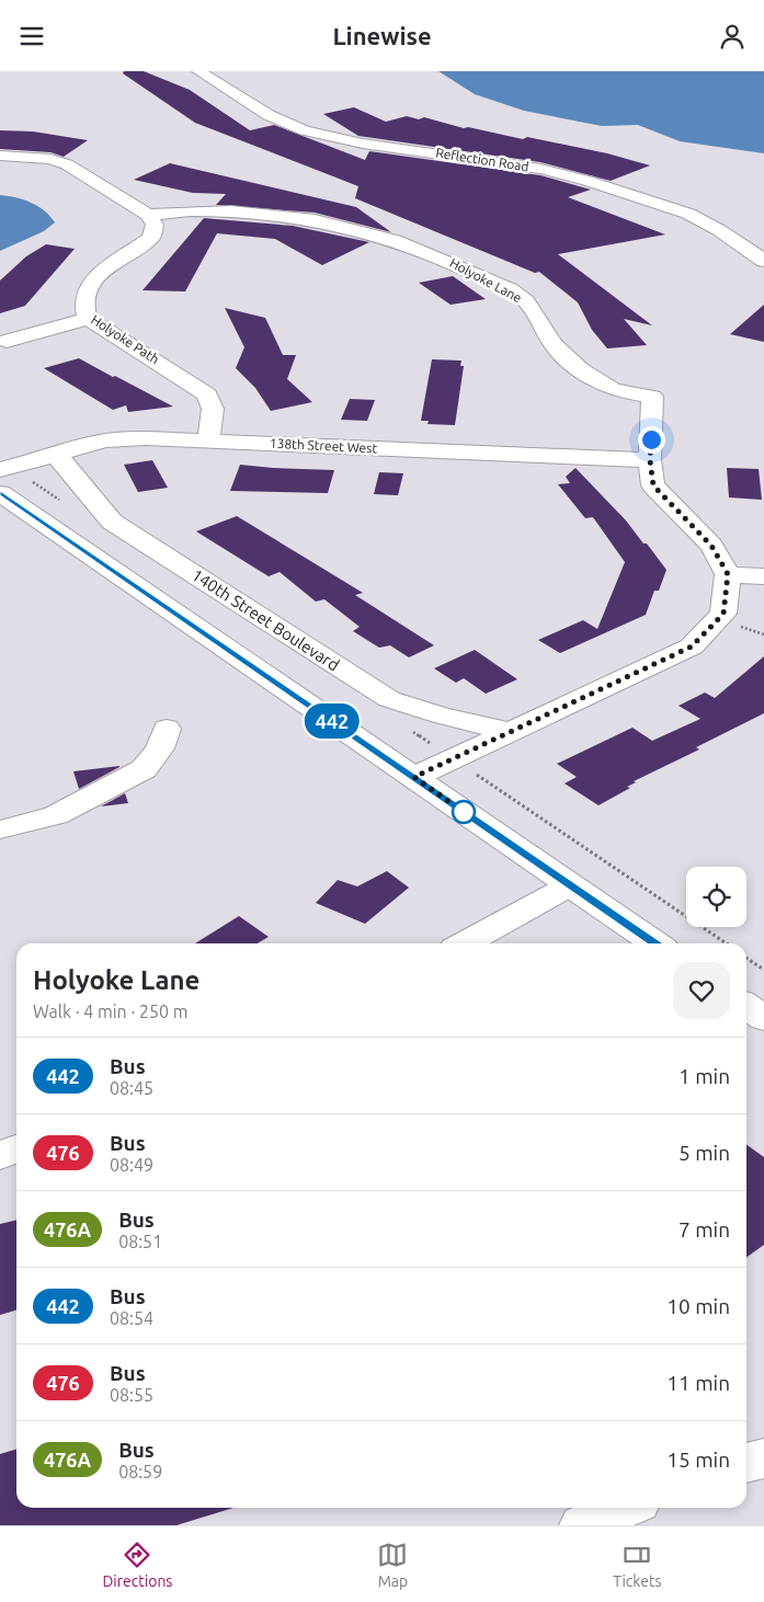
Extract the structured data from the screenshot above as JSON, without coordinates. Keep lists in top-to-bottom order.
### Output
{
  "streets": {
    "street": [
      "Reflection Road",
      "Holyoke Lane",
      "Holyoke Path",
      "138th Street West",
      "140th Street Boulevard"
    ]
  },
  "crossings": [
    ["Holyoke Lane", "Holyoke Path"],
    ["Holyoke Lane", "138th Street West"],
    ["Holyoke Path", "138th Street West"],
    ["138th Street West", "140th Street Boulevard"]
  ],
  "lines": ["bus line 442"],
  "page": {
    "header": "Linewise",
    "on_map": "442",
    "heading": ["Holyoke Lane", "Walk · 4 min · 250 m"],
    "list": [
      {
        "mark": "442",
        "name": "Bus",
        "note": "08:45",
        "value": "1 min"
      },
      {
        "mark": "476",
        "name": "Bus",
        "note": "08:49",
        "value": "5 min"
      },
      {
        "mark": "476A",
        "name": "Bus",
        "note": "08:51",
        "value": "7 min"
      },
      {
        "mark": "442",
        "name": "Bus",
        "note": "08:54",
        "value": "10 min"
      },
      {
        "mark": "476",
        "name": "Bus",
        "note": "08:55",
        "value": "11 min"
      },
      {
        "mark": "476A",
        "name": "Bus",
        "note": "08:59",
        "value": "15 min"
      }
    ],
    "tabs": ["Directions", "Map", "Tickets"]
  }
}
